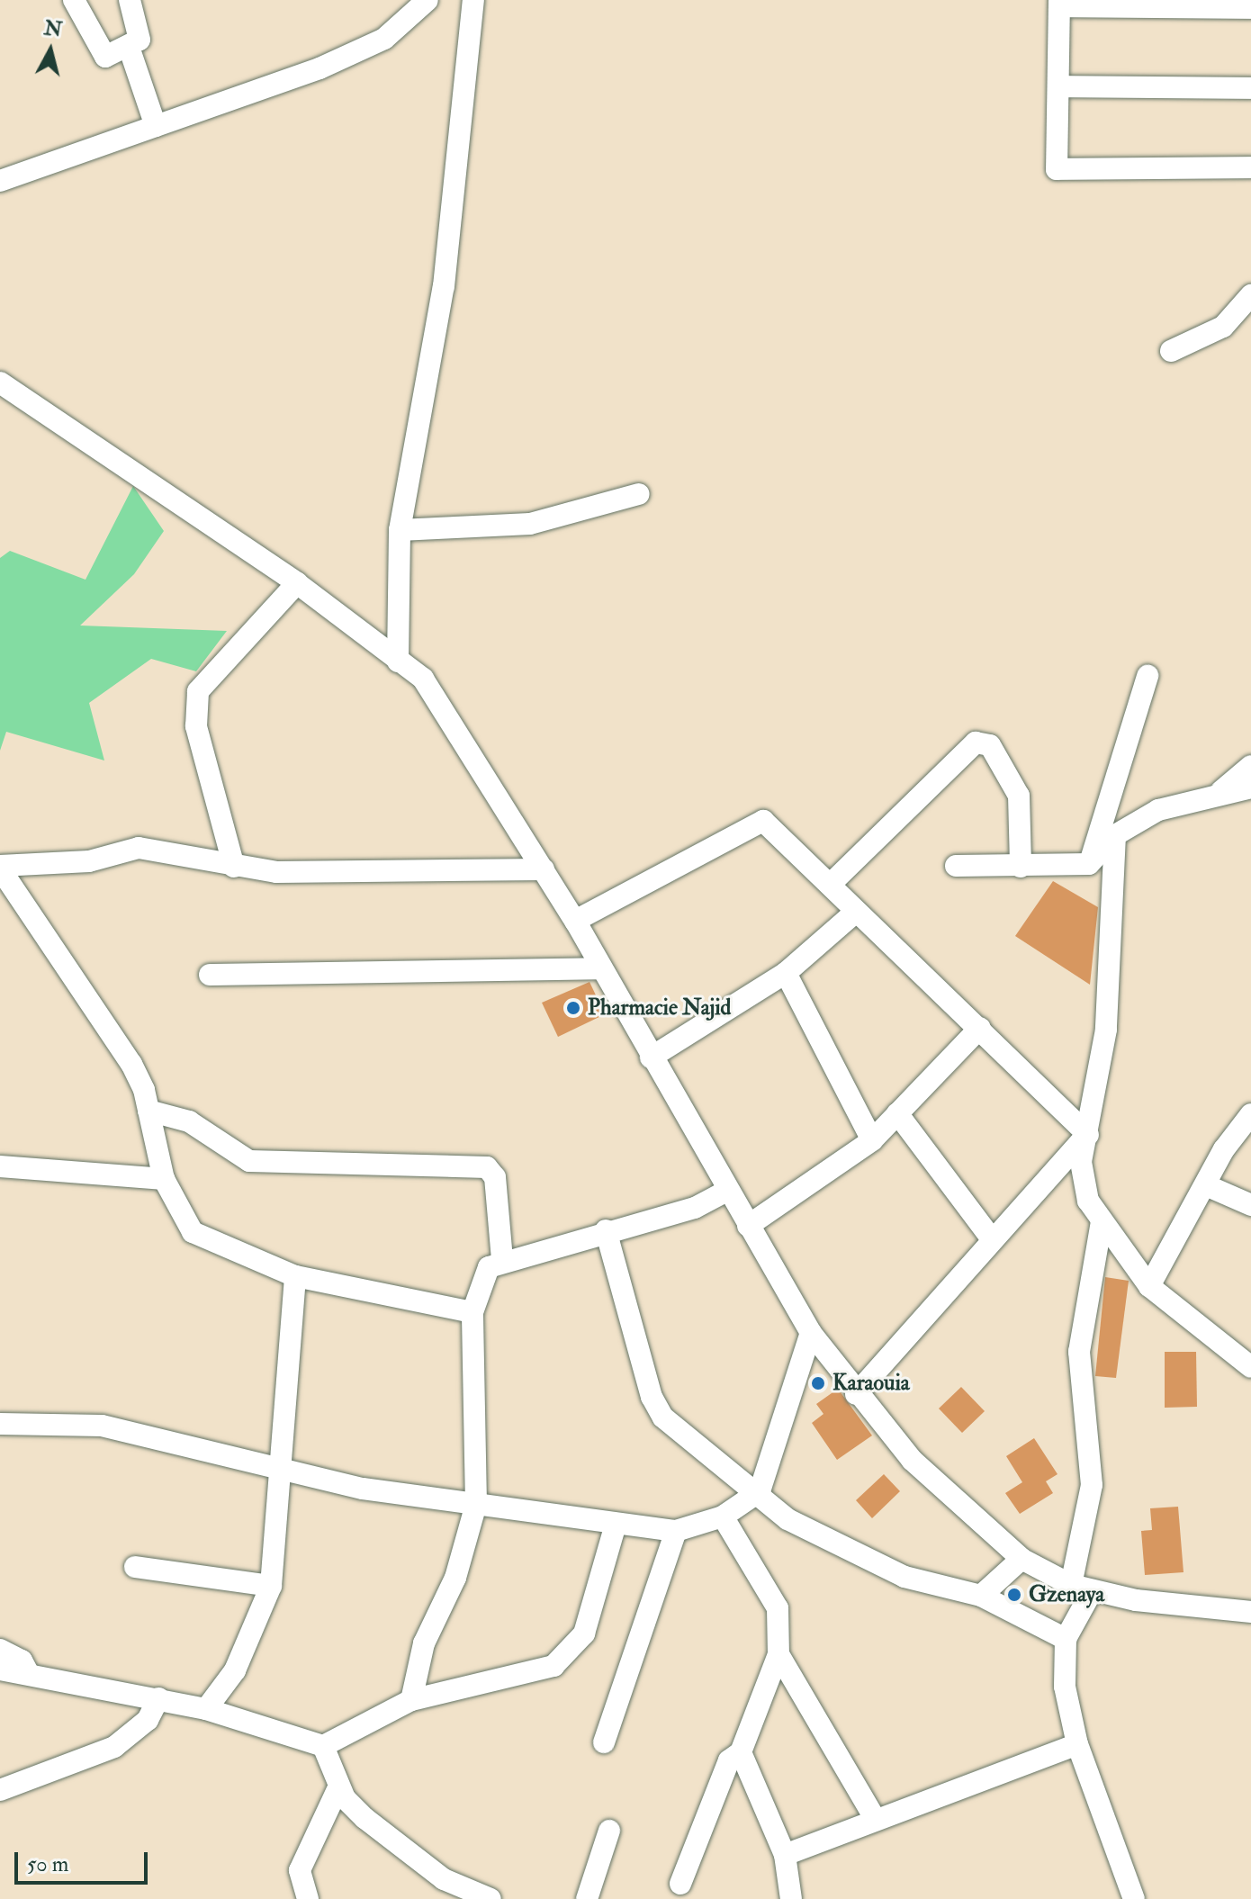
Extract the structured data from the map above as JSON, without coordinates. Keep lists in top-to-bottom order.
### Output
{
  "places": ["Pharmacie Najid", "Karaouia", "Gzenaya"],
  "scale_bar": "50 m",
  "north": "top"
}
